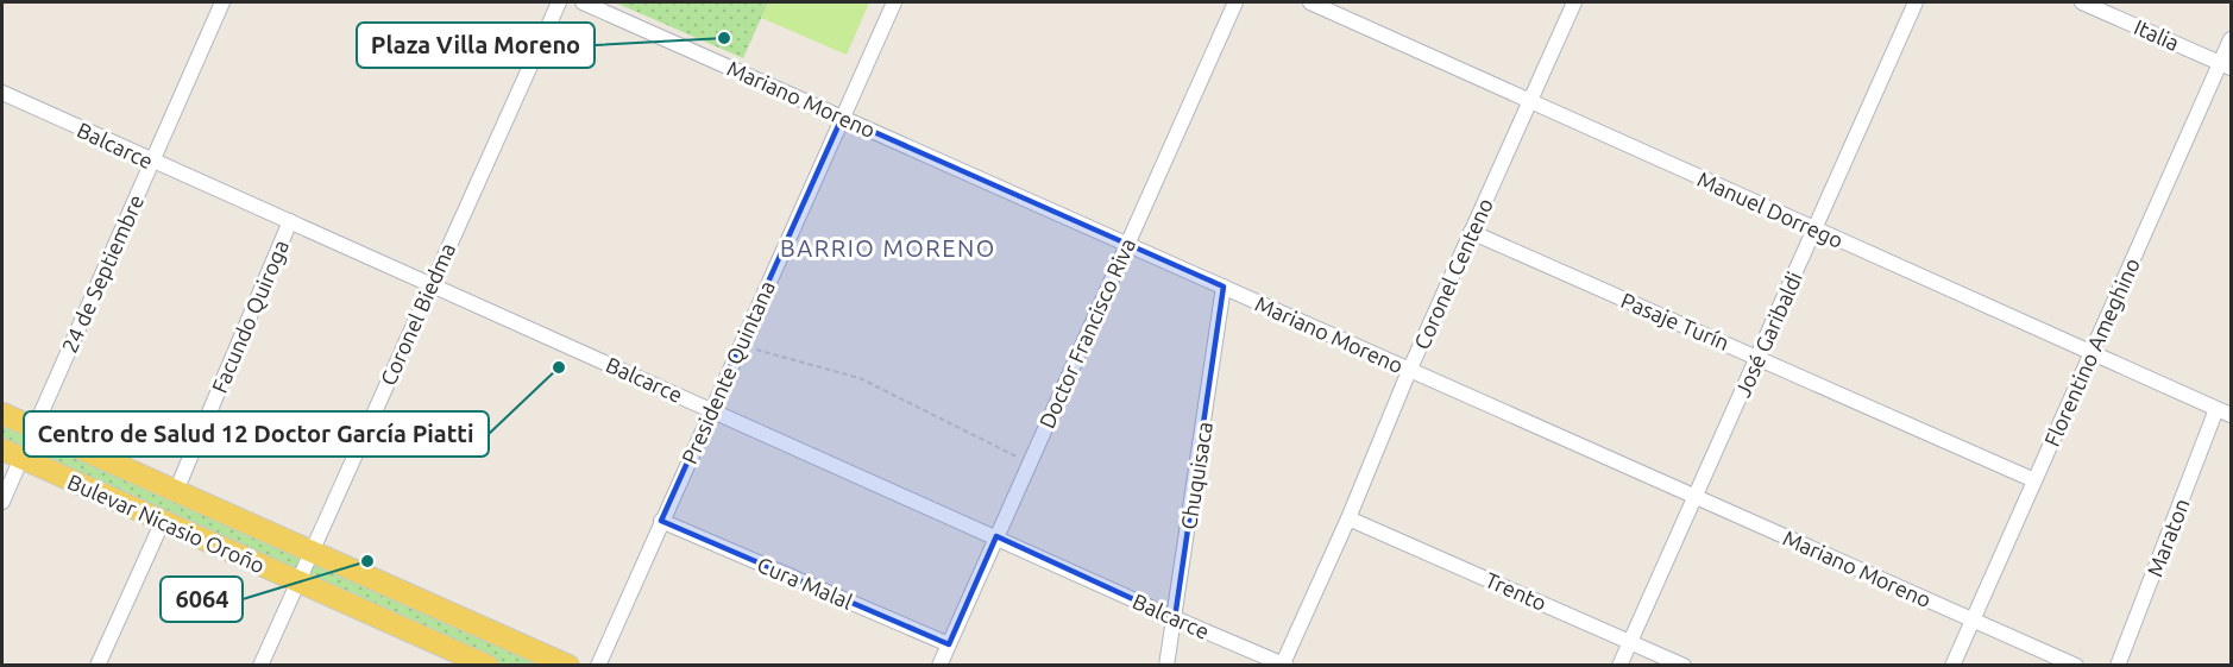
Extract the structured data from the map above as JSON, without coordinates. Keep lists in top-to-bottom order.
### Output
{
  "streets": {
    "main road": ["Bulevar Nicasio Oroño"],
    "street": [
      "Italia",
      "Mariano Moreno",
      "Balcarce",
      "Manuel Dorrego",
      "24 de Septiembre",
      "Coronel Centeno",
      "Coronel Biedma",
      "Facundo Quiroga",
      "Pasaje Turín",
      "Doctor Francisco Riva",
      "José Garibaldi",
      "Florentino Ameghino",
      "Presidente Quintana",
      "Chuquisaca",
      "Maraton",
      "Cura Malal",
      "Trento"
    ]
  },
  "crossings": [
    ["Italia", "Florentino Ameghino"],
    ["Mariano Moreno", "Coronel Centeno"],
    ["Mariano Moreno", "Doctor Francisco Riva"],
    ["Mariano Moreno", "José Garibaldi"],
    ["Mariano Moreno", "Florentino Ameghino"],
    ["Mariano Moreno", "Presidente Quintana"],
    ["Mariano Moreno", "Chuquisaca"],
    ["Balcarce", "24 de Septiembre"],
    ["Balcarce", "Coronel Centeno"],
    ["Balcarce", "Coronel Biedma"],
    ["Balcarce", "Facundo Quiroga"],
    ["Balcarce", "Doctor Francisco Riva"],
    ["Balcarce", "Presidente Quintana"],
    ["Balcarce", "Chuquisaca"],
    ["Manuel Dorrego", "Coronel Centeno"],
    ["Manuel Dorrego", "José Garibaldi"],
    ["Manuel Dorrego", "Florentino Ameghino"],
    ["Manuel Dorrego", "Maraton"],
    ["24 de Septiembre", "Bulevar Nicasio Oroño"],
    ["Coronel Centeno", "Pasaje Turín"],
    ["Coronel Centeno", "Trento"],
    ["Coronel Biedma", "Bulevar Nicasio Oroño"],
    ["Facundo Quiroga", "Bulevar Nicasio Oroño"],
    ["Pasaje Turín", "José Garibaldi"],
    ["Pasaje Turín", "Florentino Ameghino"],
    ["Doctor Francisco Riva", "Cura Malal"],
    ["José Garibaldi", "Trento"],
    ["Presidente Quintana", "Cura Malal"]
  ],
  "districts": ["BARRIO MORENO"],
  "places": ["Plaza Villa Moreno", "Centro de Salud 12 Doctor García Piatti", "6064"]
}
